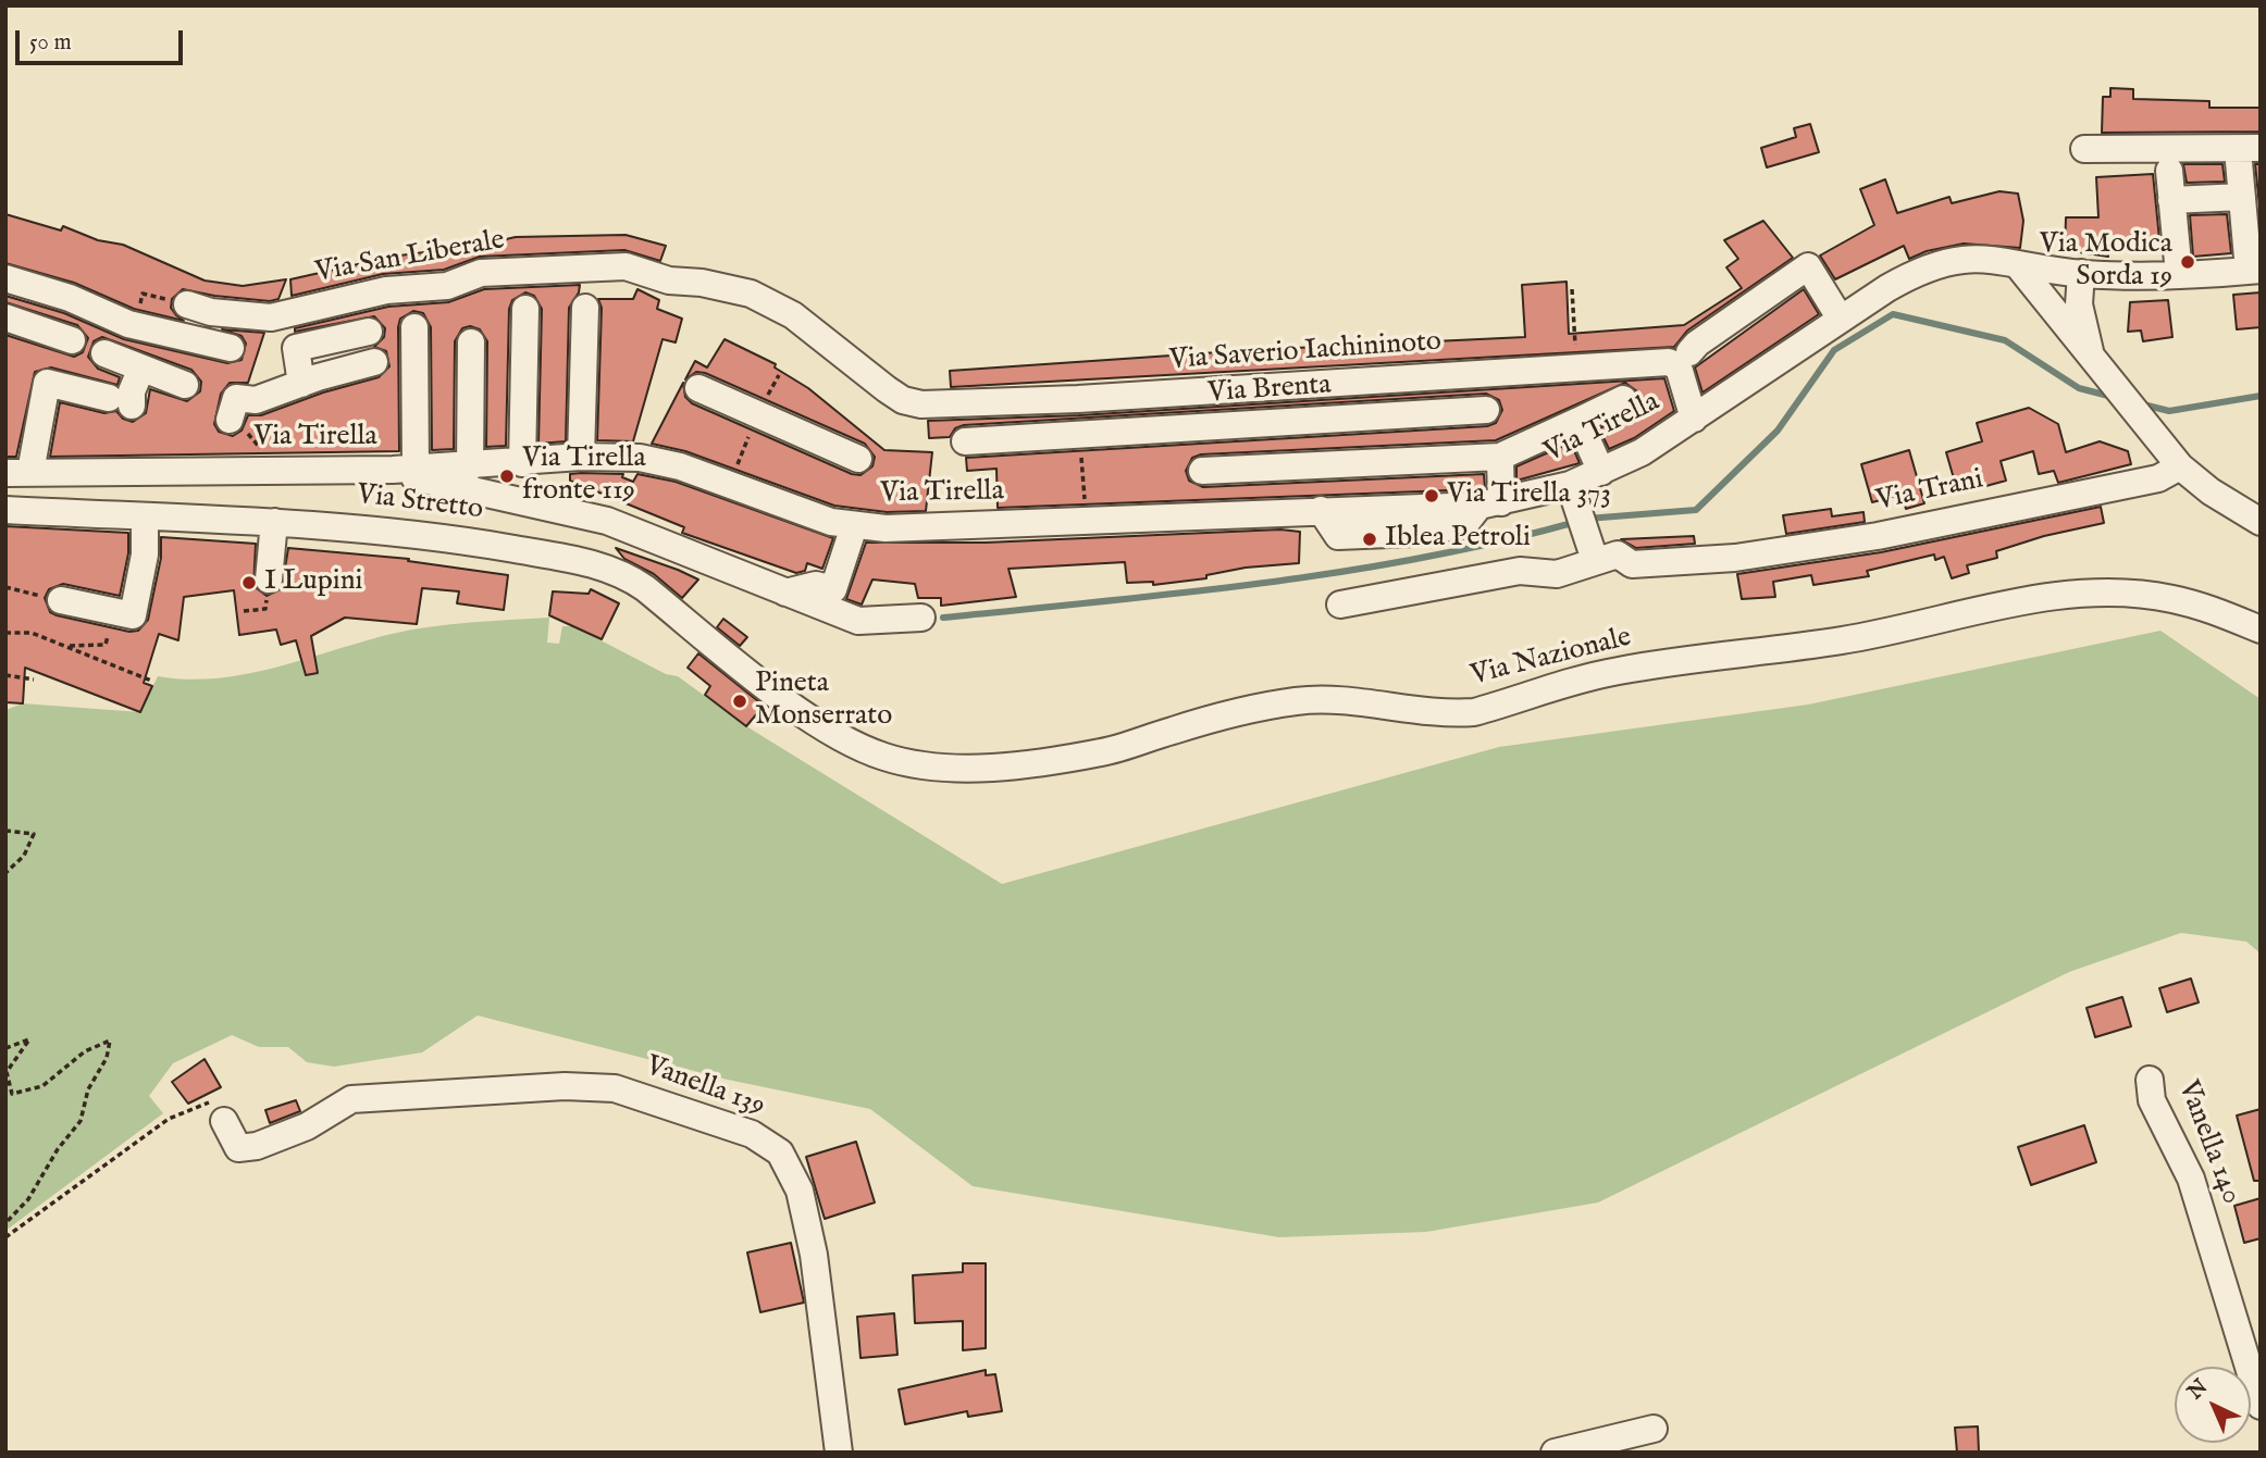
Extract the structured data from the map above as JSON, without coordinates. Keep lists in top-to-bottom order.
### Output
{
  "streets": {
    "street": [
      "Via San Liberale",
      "Via Saverio Iachininoto",
      "Via Brenta",
      "Via Tirella",
      "Via Trani",
      "Via Stretto",
      "Via Nazionale",
      "Vanella 139",
      "Vanella 140"
    ]
  },
  "crossings": [
    ["Via San Liberale", "Via Saverio Iachininoto"],
    ["Via Saverio Iachininoto", "Via Tirella"],
    ["Via Stretto", "Via Nazionale"]
  ],
  "places": [
    "Via Modica Sorda 19",
    "Via Tirella fronte 119",
    "Via Tirella 373",
    "Iblea Petroli",
    "I Lupini",
    "Pineta Monserrato"
  ],
  "scale_bar": "50 m",
  "north": "top left"
}
